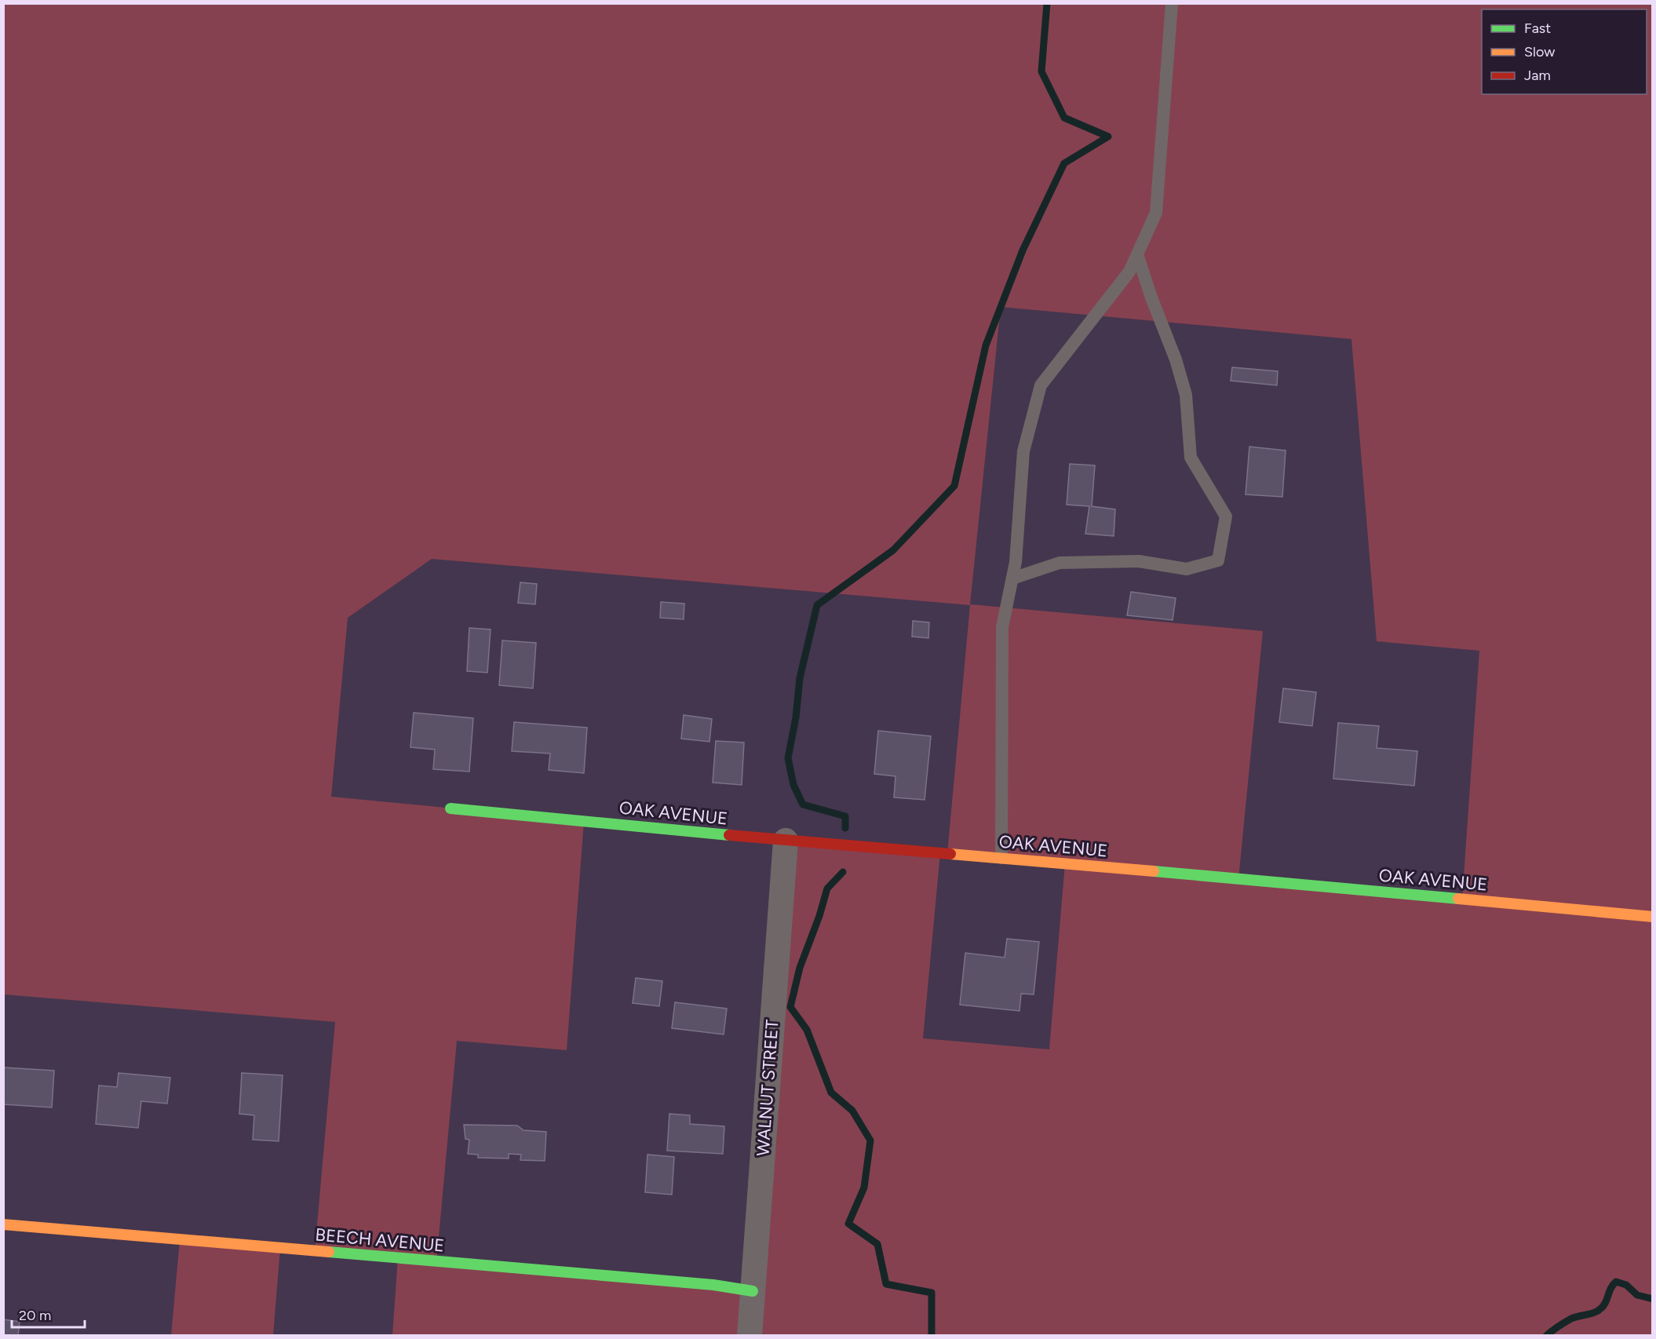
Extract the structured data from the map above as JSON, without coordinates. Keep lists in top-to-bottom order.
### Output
{
  "streets": {
    "street": ["OAK AVENUE", "WALNUT STREET", "BEECH AVENUE"]
  },
  "crossings": [
    ["OAK AVENUE", "WALNUT STREET"],
    ["WALNUT STREET", "BEECH AVENUE"]
  ],
  "legend": ["Fast", "Slow", "Jam"],
  "scale_bar": "20 m"
}
